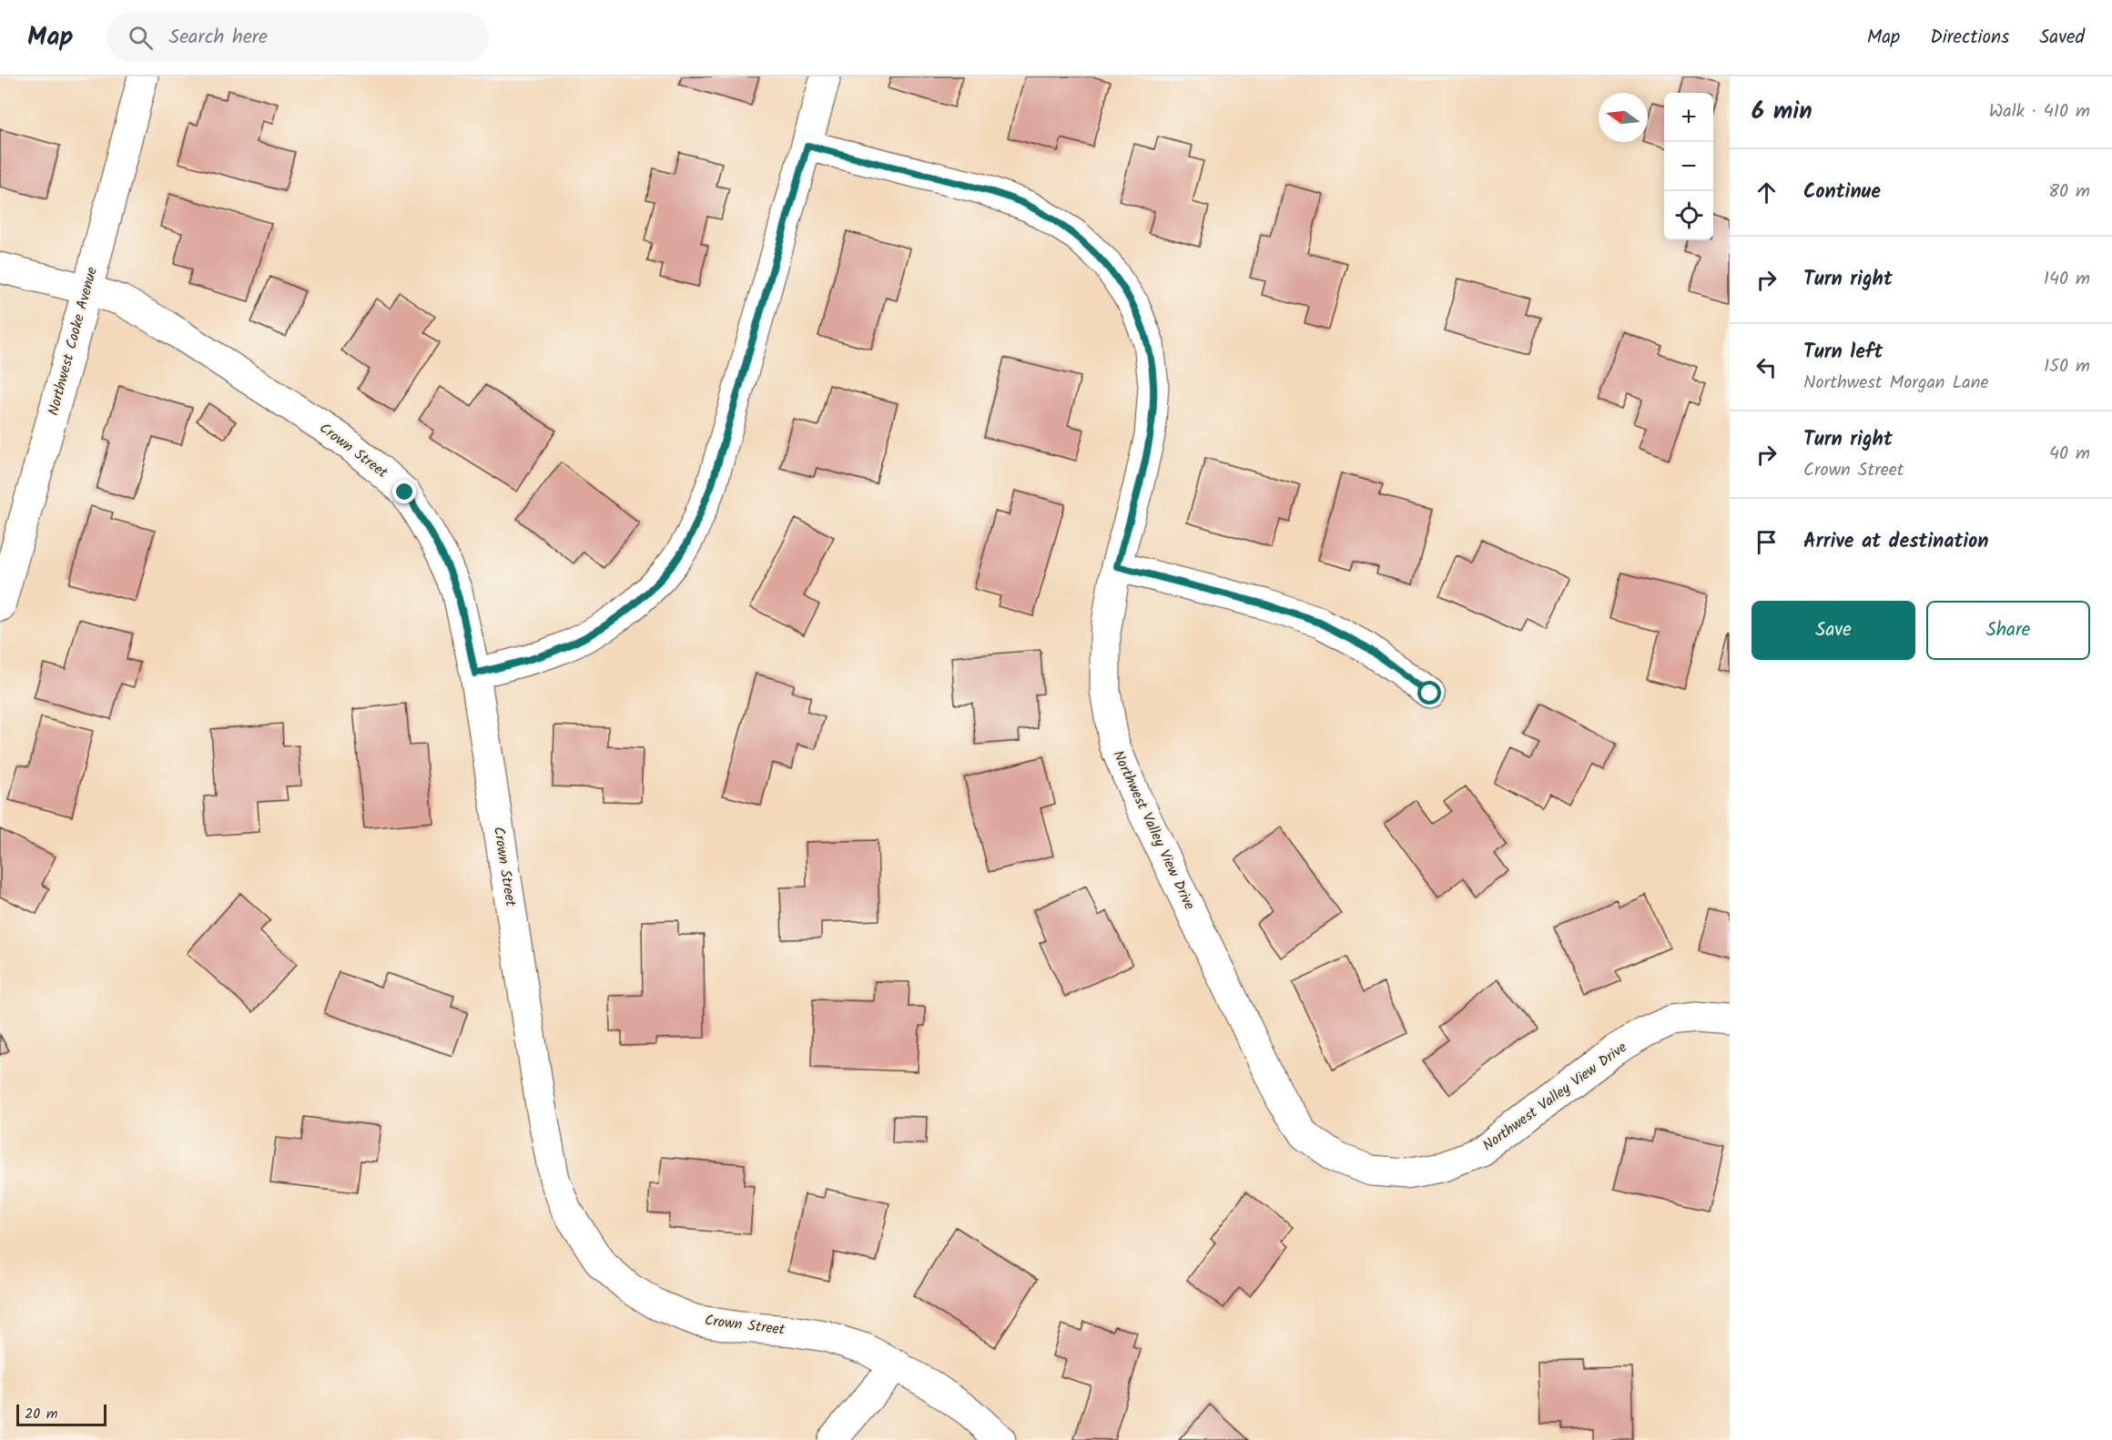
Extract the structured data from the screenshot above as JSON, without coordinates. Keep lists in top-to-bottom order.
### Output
{
  "streets": {
    "street": ["Northwest Cooke Avenue", "Crown Street", "Northwest Valley View Drive"]
  },
  "crossings": [
    ["Northwest Cooke Avenue", "Crown Street"]
  ],
  "scale_bar": "20 m",
  "north": "left",
  "page": {
    "header": "Map",
    "search": "Search here",
    "nav": ["Map", "Directions", "Saved"],
    "heading": ["6 min", "Walk · 410 m"],
    "map_buttons": ["+", "−"],
    "list": [
      ["Continue", "80 m"],
      ["Turn right", "140 m"],
      ["Turn left", "Northwest Morgan Lane", "150 m"],
      ["Turn right", "Crown Street", "40 m"],
      "Arrive at destination"
    ],
    "buttons": ["Save", "Share"],
    "scale": "20 m"
  }
}
